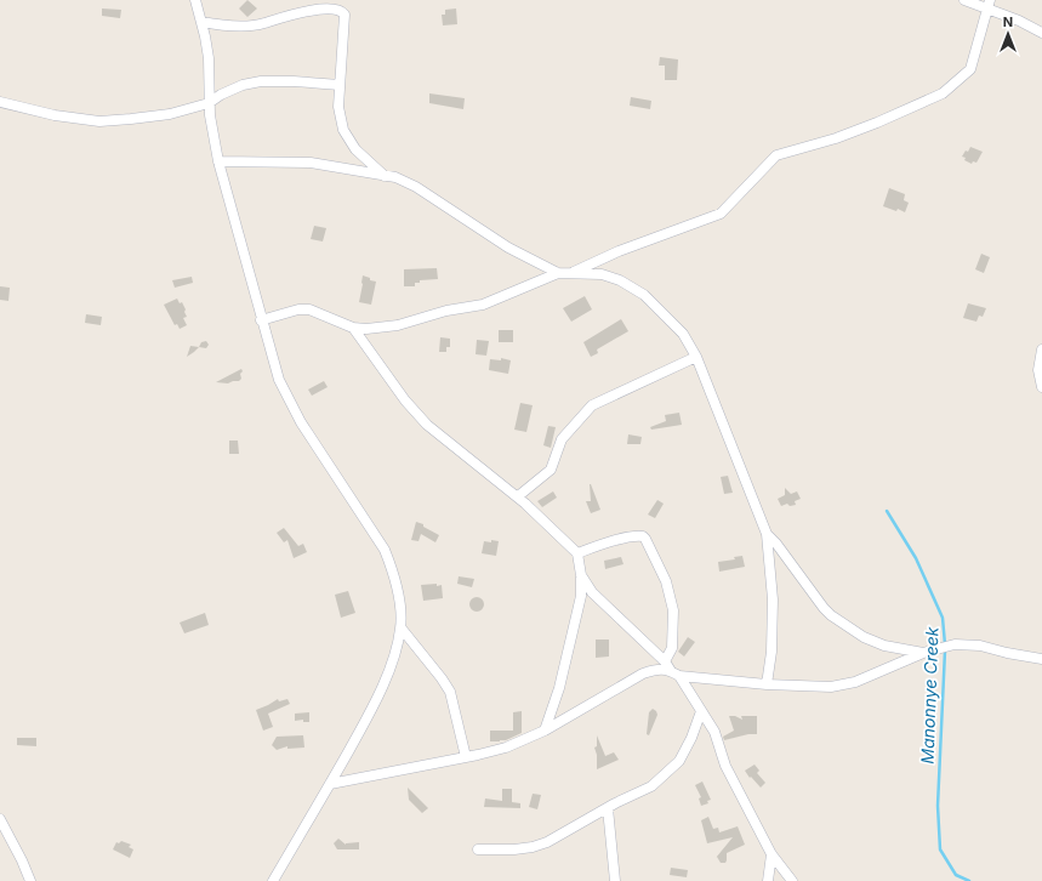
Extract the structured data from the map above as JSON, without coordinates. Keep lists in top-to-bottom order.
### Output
{
  "water": ["Manonnye Creek"],
  "north": "top"
}
